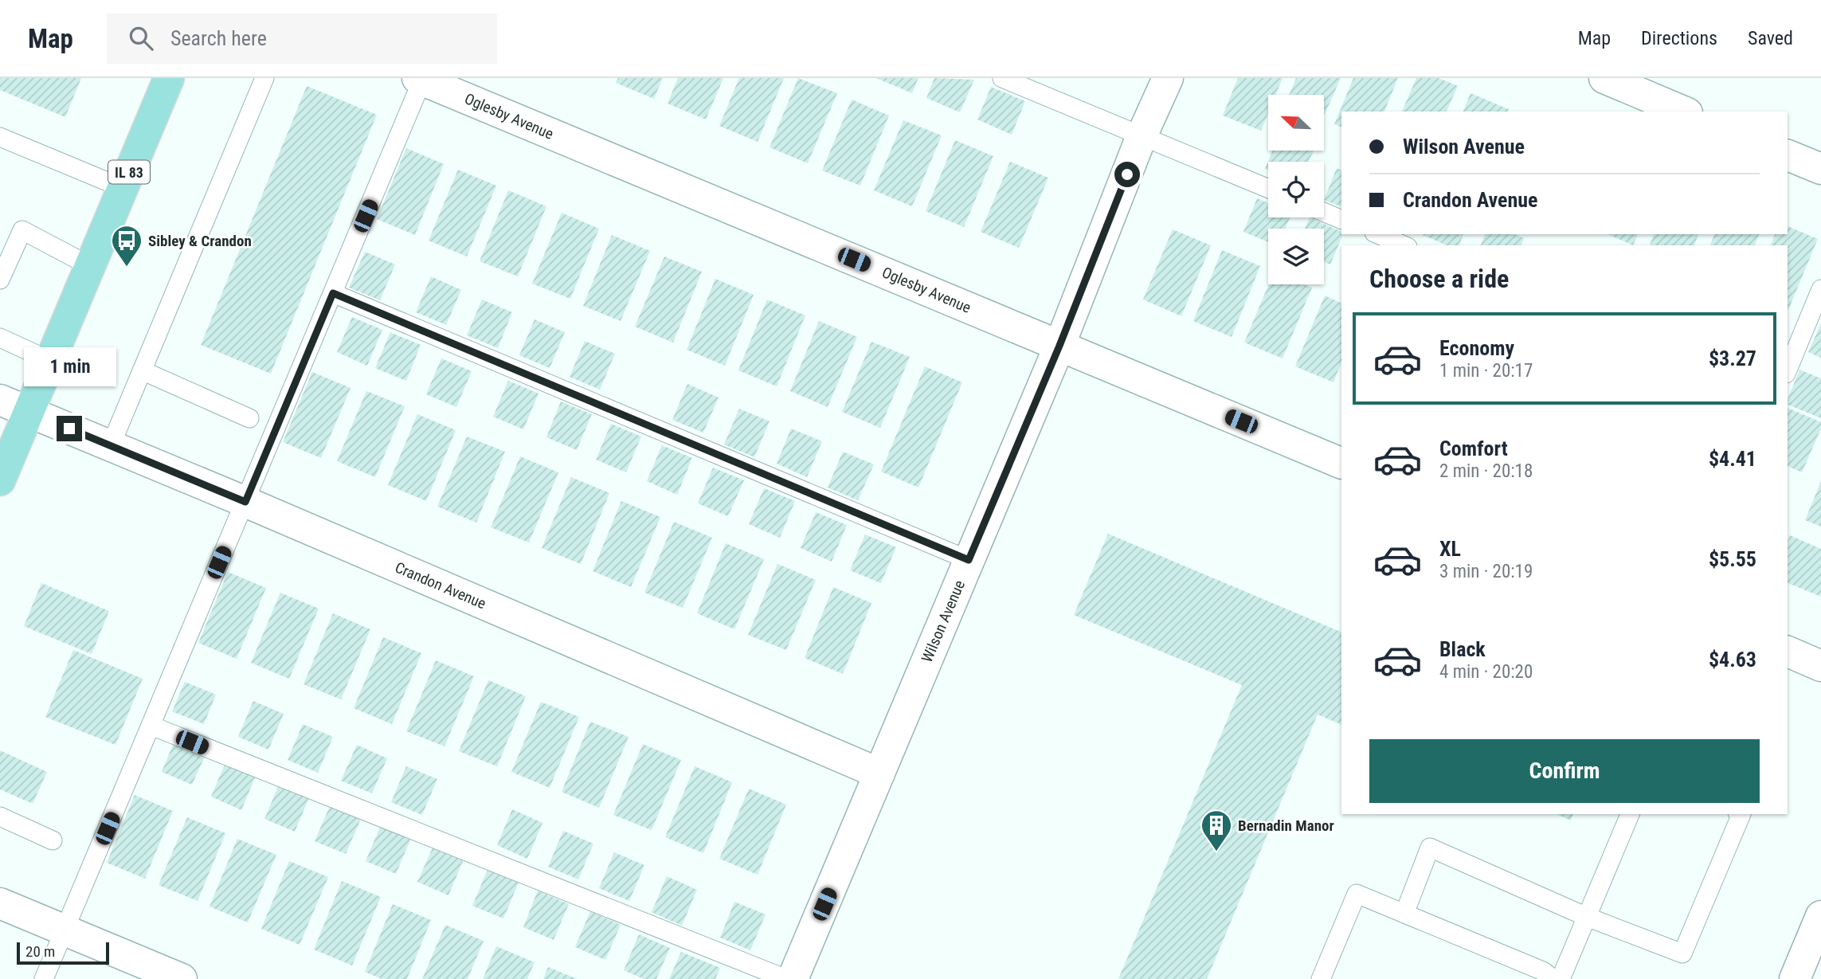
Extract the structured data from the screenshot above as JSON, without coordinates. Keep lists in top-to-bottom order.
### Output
{
  "streets": {
    "main road": ["IL 83"],
    "street": ["Oglesby Avenue", "Crandon Avenue", "Wilson Avenue"]
  },
  "crossings": [
    ["Oglesby Avenue", "Wilson Avenue"],
    ["IL 83", "Crandon Avenue"],
    ["Crandon Avenue", "Wilson Avenue"]
  ],
  "places": {
    "bus stop": ["Sibley & Crandon"],
    "building": ["Bernadin Manor"]
  },
  "scale_bar": "20 m",
  "north": "top left",
  "page": {
    "header": "Map",
    "search": "Search here",
    "nav": ["Map", "Directions", "Saved"],
    "banner": ["Wilson Avenue", "Crandon Avenue"],
    "heading": "Choose a ride",
    "list": [
      {
        "name": "Economy",
        "note": "1 min · 20:17",
        "value": "$3.27"
      },
      {
        "name": "Comfort",
        "note": "2 min · 20:18",
        "value": "$4.41"
      },
      {
        "name": "XL",
        "note": "3 min · 20:19",
        "value": "$5.55"
      },
      {
        "name": "Black",
        "note": "4 min · 20:20",
        "value": "$4.63"
      }
    ],
    "bubble": "1 min",
    "buttons": "Confirm",
    "scale": "20 m"
  }
}
